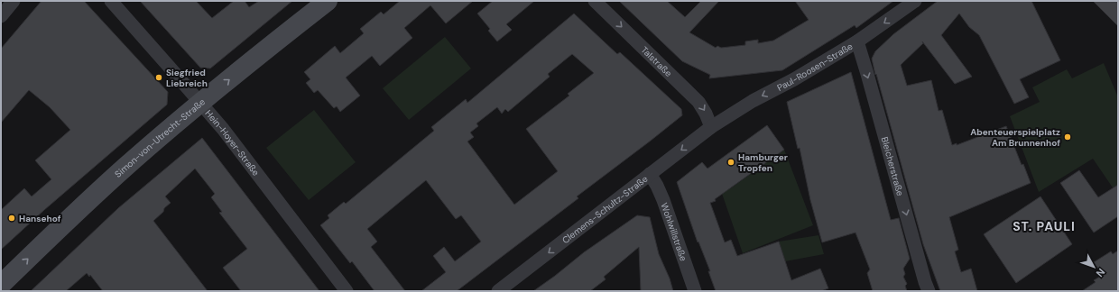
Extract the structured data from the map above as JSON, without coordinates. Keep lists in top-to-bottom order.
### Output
{
  "streets": {
    "main road": ["Simon-von-Utrecht-Straße"],
    "street": [
      "Talstraße",
      "Paul-Roosen-Straße",
      "Hein-Hoyer-Straße",
      "Bleicherstraße",
      "Clemens-Schultz-Straße",
      "Wohlwillstraße"
    ]
  },
  "crossings": [
    ["Talstraße", "Paul-Roosen-Straße"],
    ["Talstraße", "Clemens-Schultz-Straße"],
    ["Paul-Roosen-Straße", "Bleicherstraße"],
    ["Paul-Roosen-Straße", "Clemens-Schultz-Straße"],
    ["Simon-von-Utrecht-Straße", "Hein-Hoyer-Straße"],
    ["Clemens-Schultz-Straße", "Wohlwillstraße"]
  ],
  "one_way": [
    "Talstraße",
    "Paul-Roosen-Straße",
    "Simon-von-Utrecht-Straße",
    "Bleicherstraße",
    "Clemens-Schultz-Straße"
  ],
  "districts": ["ST. PAULI"],
  "places": [
    "Siegfried Liebreich",
    "Abenteuerspielplatz Am Brunnenhof",
    "Hamburger Tropfen",
    "Hansehof"
  ],
  "north": "bottom right"
}
